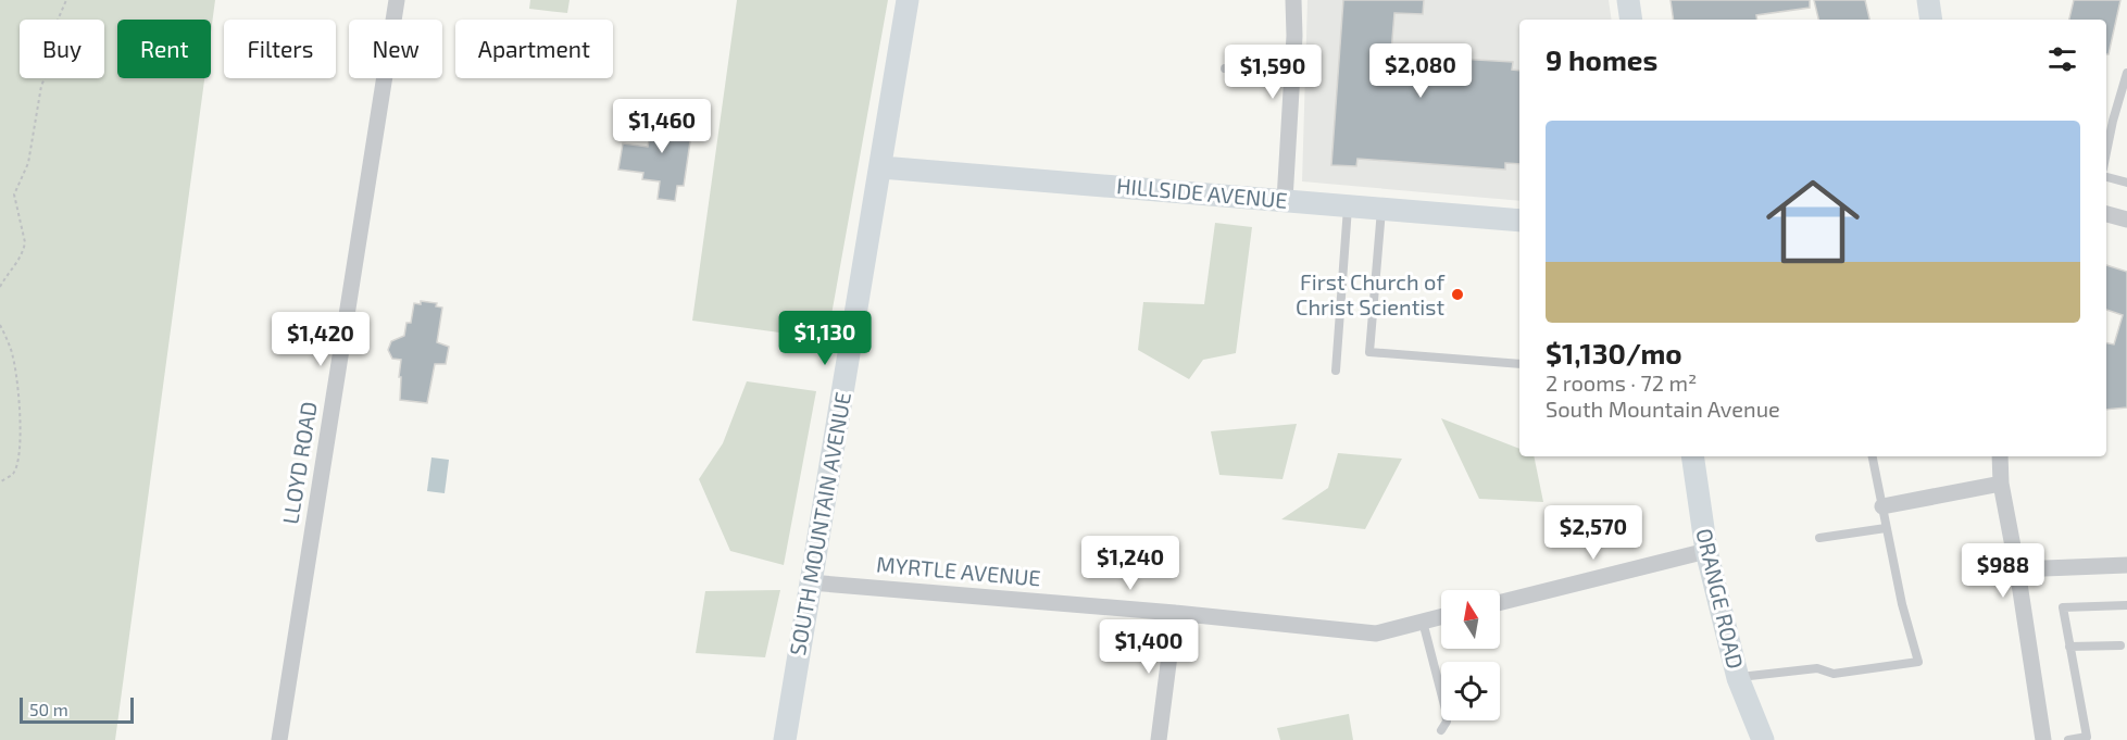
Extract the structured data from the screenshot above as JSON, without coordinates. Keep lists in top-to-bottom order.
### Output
{
  "streets": {
    "street": [
      "HILLSIDE AVENUE",
      "LLOYD ROAD",
      "SOUTH MOUNTAIN AVENUE",
      "MYRTLE AVENUE",
      "ORANGE ROAD"
    ]
  },
  "crossings": [
    ["HILLSIDE AVENUE", "SOUTH MOUNTAIN AVENUE"],
    ["SOUTH MOUNTAIN AVENUE", "MYRTLE AVENUE"]
  ],
  "places": ["First Church of Christ Scientist"],
  "scale_bar": "50 m",
  "north": "top",
  "page": {
    "chip": [
      "Buy",
      "Rent",
      "Filters",
      "New",
      "Apartment"
    ],
    "heading": "9 homes",
    "price": [
      "$2,080",
      "$1,590",
      "$1,460",
      "$1,130",
      "$1,420",
      "$2,570",
      "$1,240",
      "$988",
      "$1,400"
    ],
    "list": [
      {
        "name": "$1,130/mo",
        "note": "2 rooms · 72 m² · South Mountain Avenue"
      }
    ],
    "scale": "50 m"
  }
}
